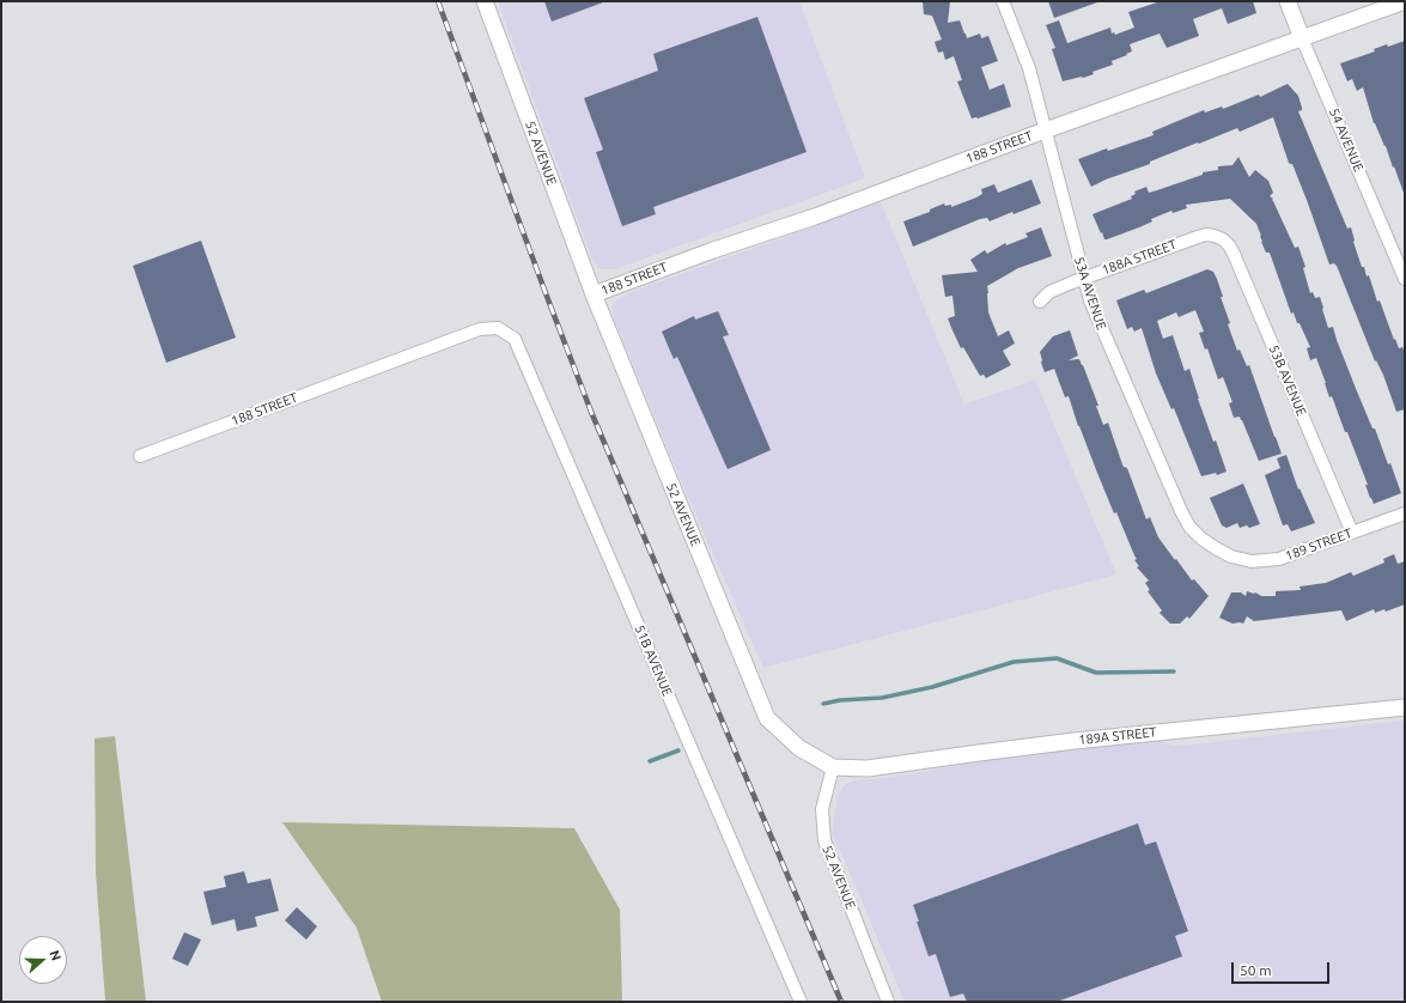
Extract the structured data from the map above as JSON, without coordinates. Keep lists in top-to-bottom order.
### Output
{
  "streets": {
    "street": [
      "54 AVENUE",
      "188 STREET",
      "52 AVENUE",
      "188A STREET",
      "53A AVENUE",
      "53B AVENUE",
      "189 STREET",
      "51B AVENUE",
      "189A STREET"
    ]
  },
  "crossings": [
    ["54 AVENUE", "188 STREET"],
    ["188 STREET", "52 AVENUE"],
    ["188 STREET", "53A AVENUE"],
    ["188 STREET", "51B AVENUE"],
    ["52 AVENUE", "189A STREET"],
    ["188A STREET", "53A AVENUE"],
    ["188A STREET", "53B AVENUE"],
    ["53A AVENUE", "189 STREET"],
    ["53B AVENUE", "189 STREET"]
  ],
  "scale_bar": "50 m",
  "north": "right"
}
